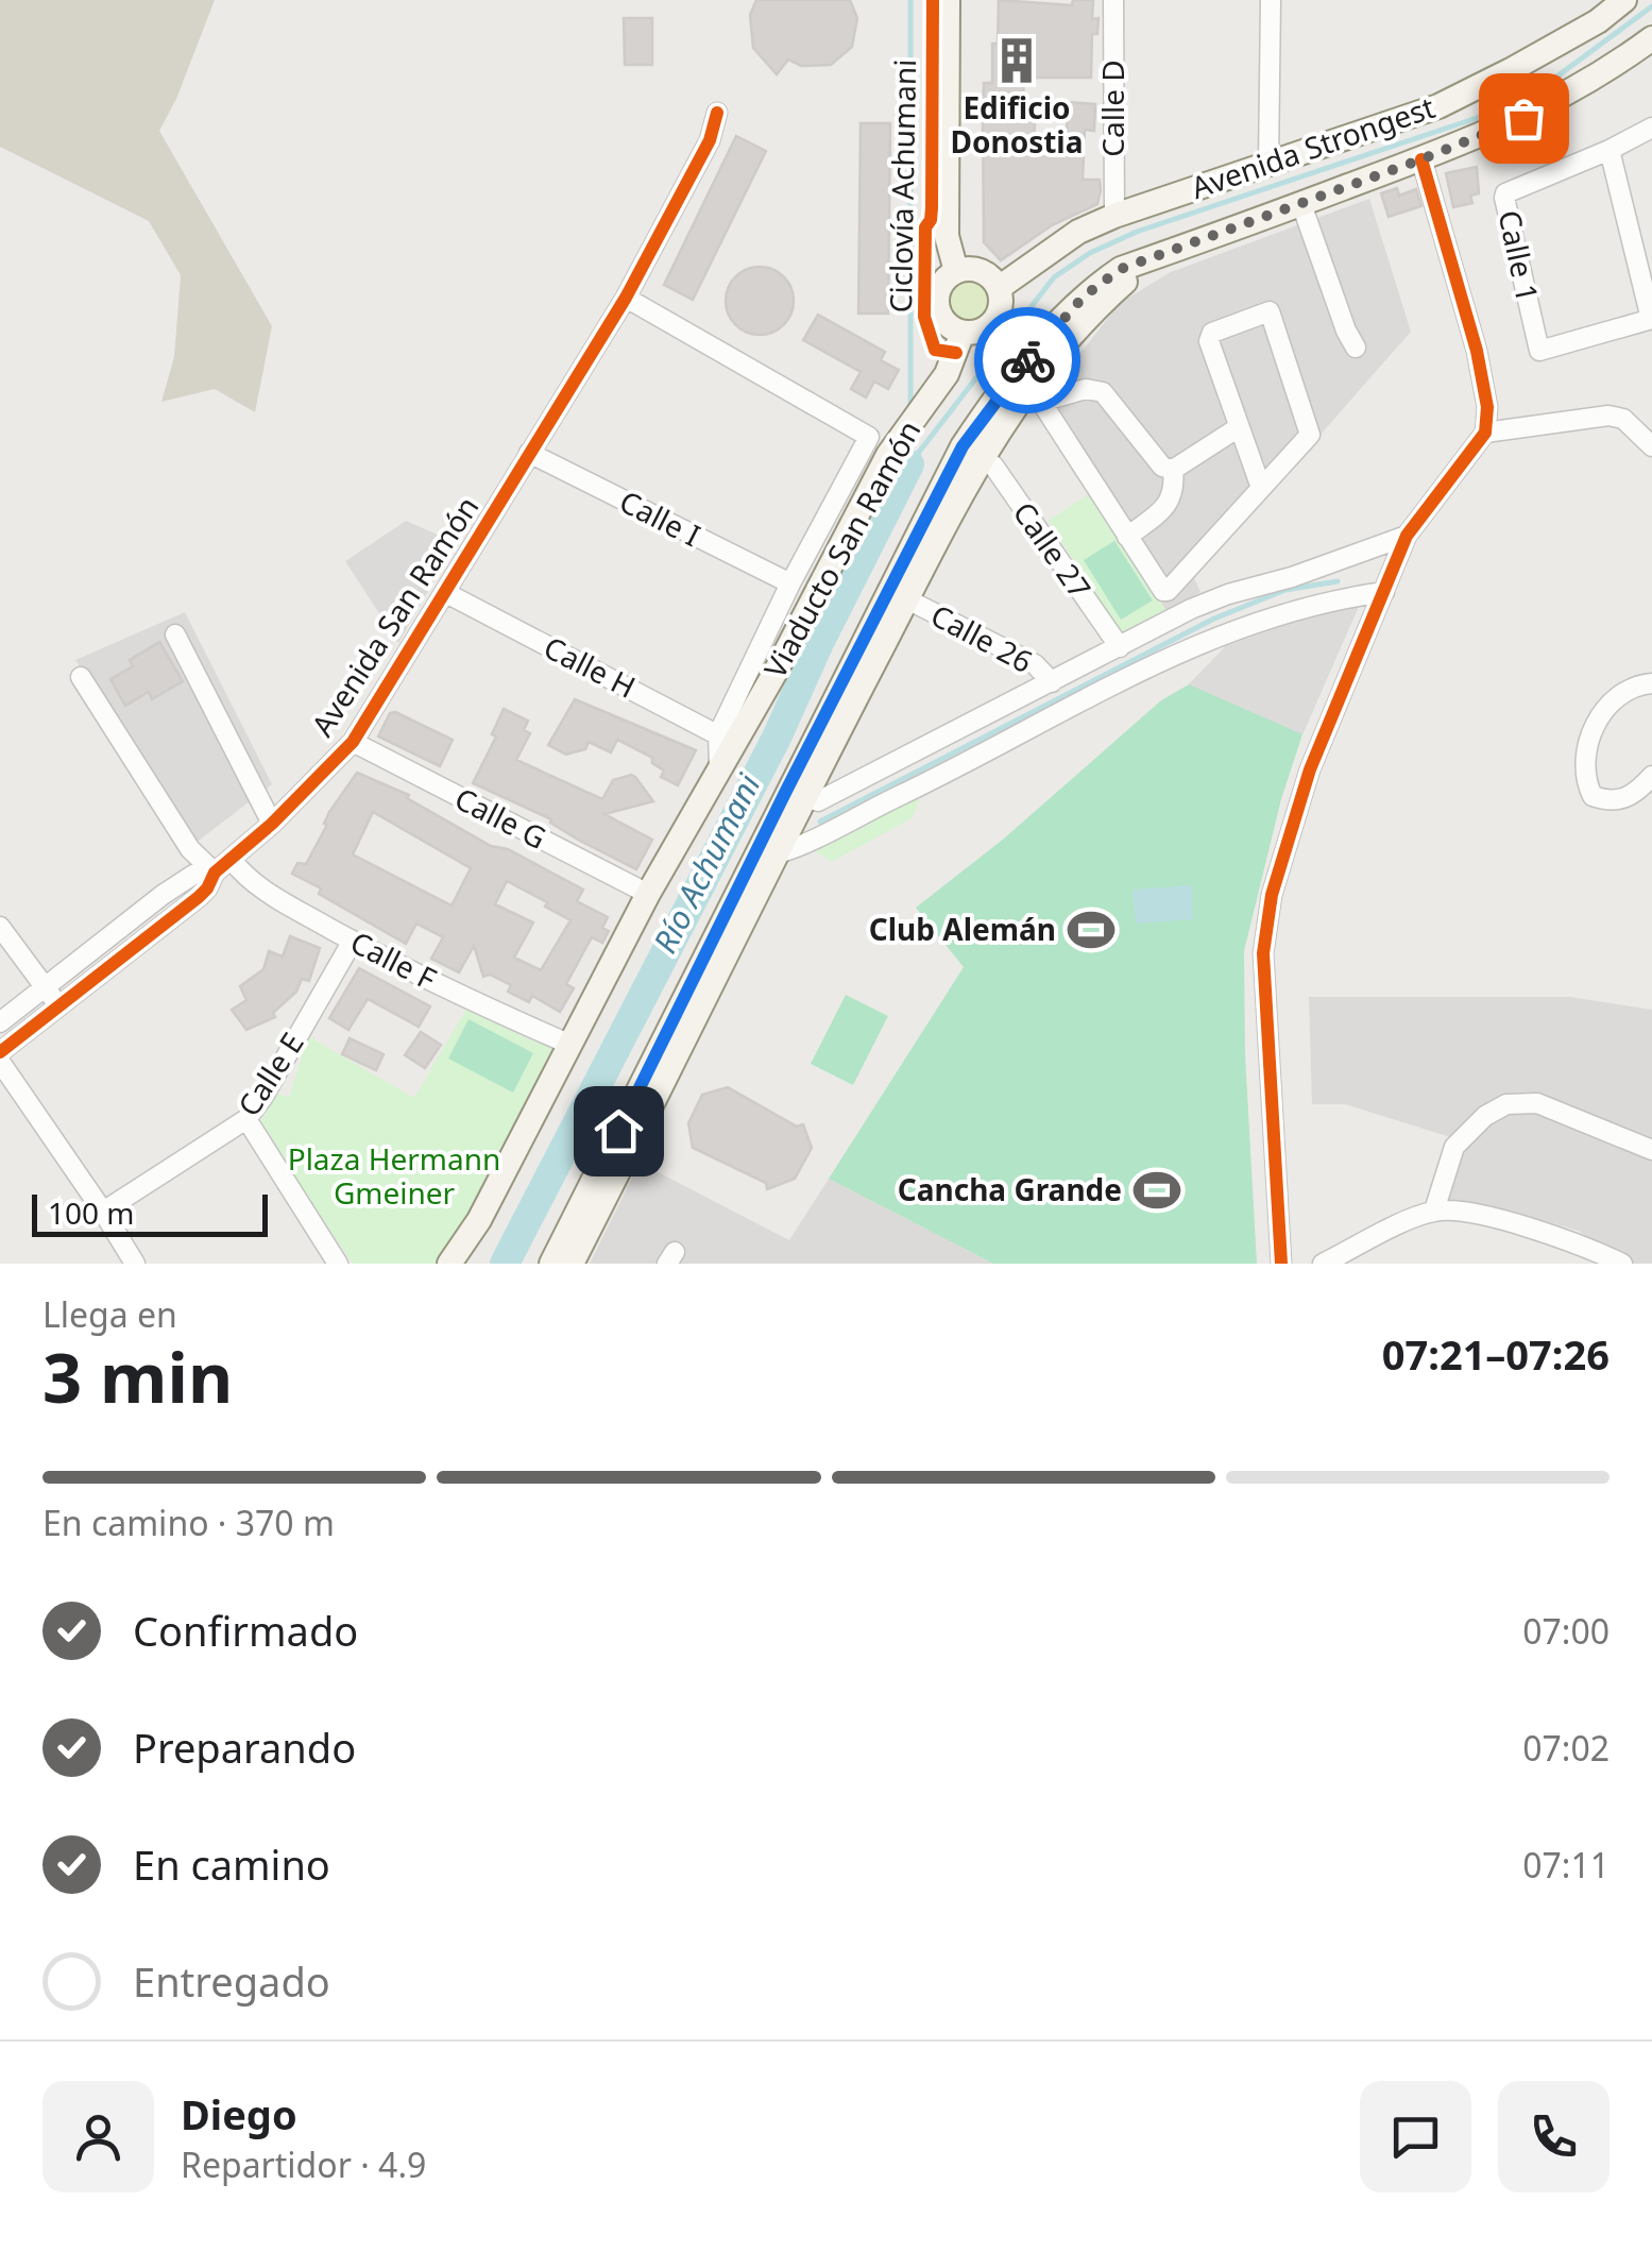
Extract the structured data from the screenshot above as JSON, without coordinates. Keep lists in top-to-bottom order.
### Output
{
  "streets": {
    "street": [
      "Calle D",
      "Avenida Strongest",
      "Calle 1",
      "Calle I",
      "Viaducto San Ramón",
      "Calle 27",
      "Avenida San Ramón",
      "Calle 26",
      "Calle H",
      "Calle G",
      "Calle F",
      "Calle E"
    ],
    "cycle path": ["Ciclovía Achumani"]
  },
  "crossings": [
    ["Calle D", "Avenida Strongest"],
    ["Avenida Strongest", "Viaducto San Ramón"],
    ["Calle I", "Avenida San Ramón"],
    ["Viaducto San Ramón", "Calle H"],
    ["Viaducto San Ramón", "Calle G"],
    ["Viaducto San Ramón", "Calle F"],
    ["Avenida San Ramón", "Calle H"],
    ["Avenida San Ramón", "Calle G"],
    ["Avenida San Ramón", "Calle F"],
    ["Calle F", "Calle E"]
  ],
  "water": ["Río Achumani"],
  "parks": ["Plaza Hermann Gmeiner"],
  "places": {
    "building": ["Edificio Donostia"],
    "sports": ["Club Alemán", "Cancha Grande"]
  },
  "scale_bar": "100 m",
  "page": {
    "scale": "100 m",
    "heading": ["3 min", "Llega en", "07:21–07:26"],
    "panel": ["Diego", "Repartidor · 4.9"],
    "bar": "En camino · 370 m",
    "list": [
      ["Confirmado", "07:00"],
      ["Preparando", "07:02"],
      ["En camino", "07:11"],
      "Entregado"
    ]
  }
}
